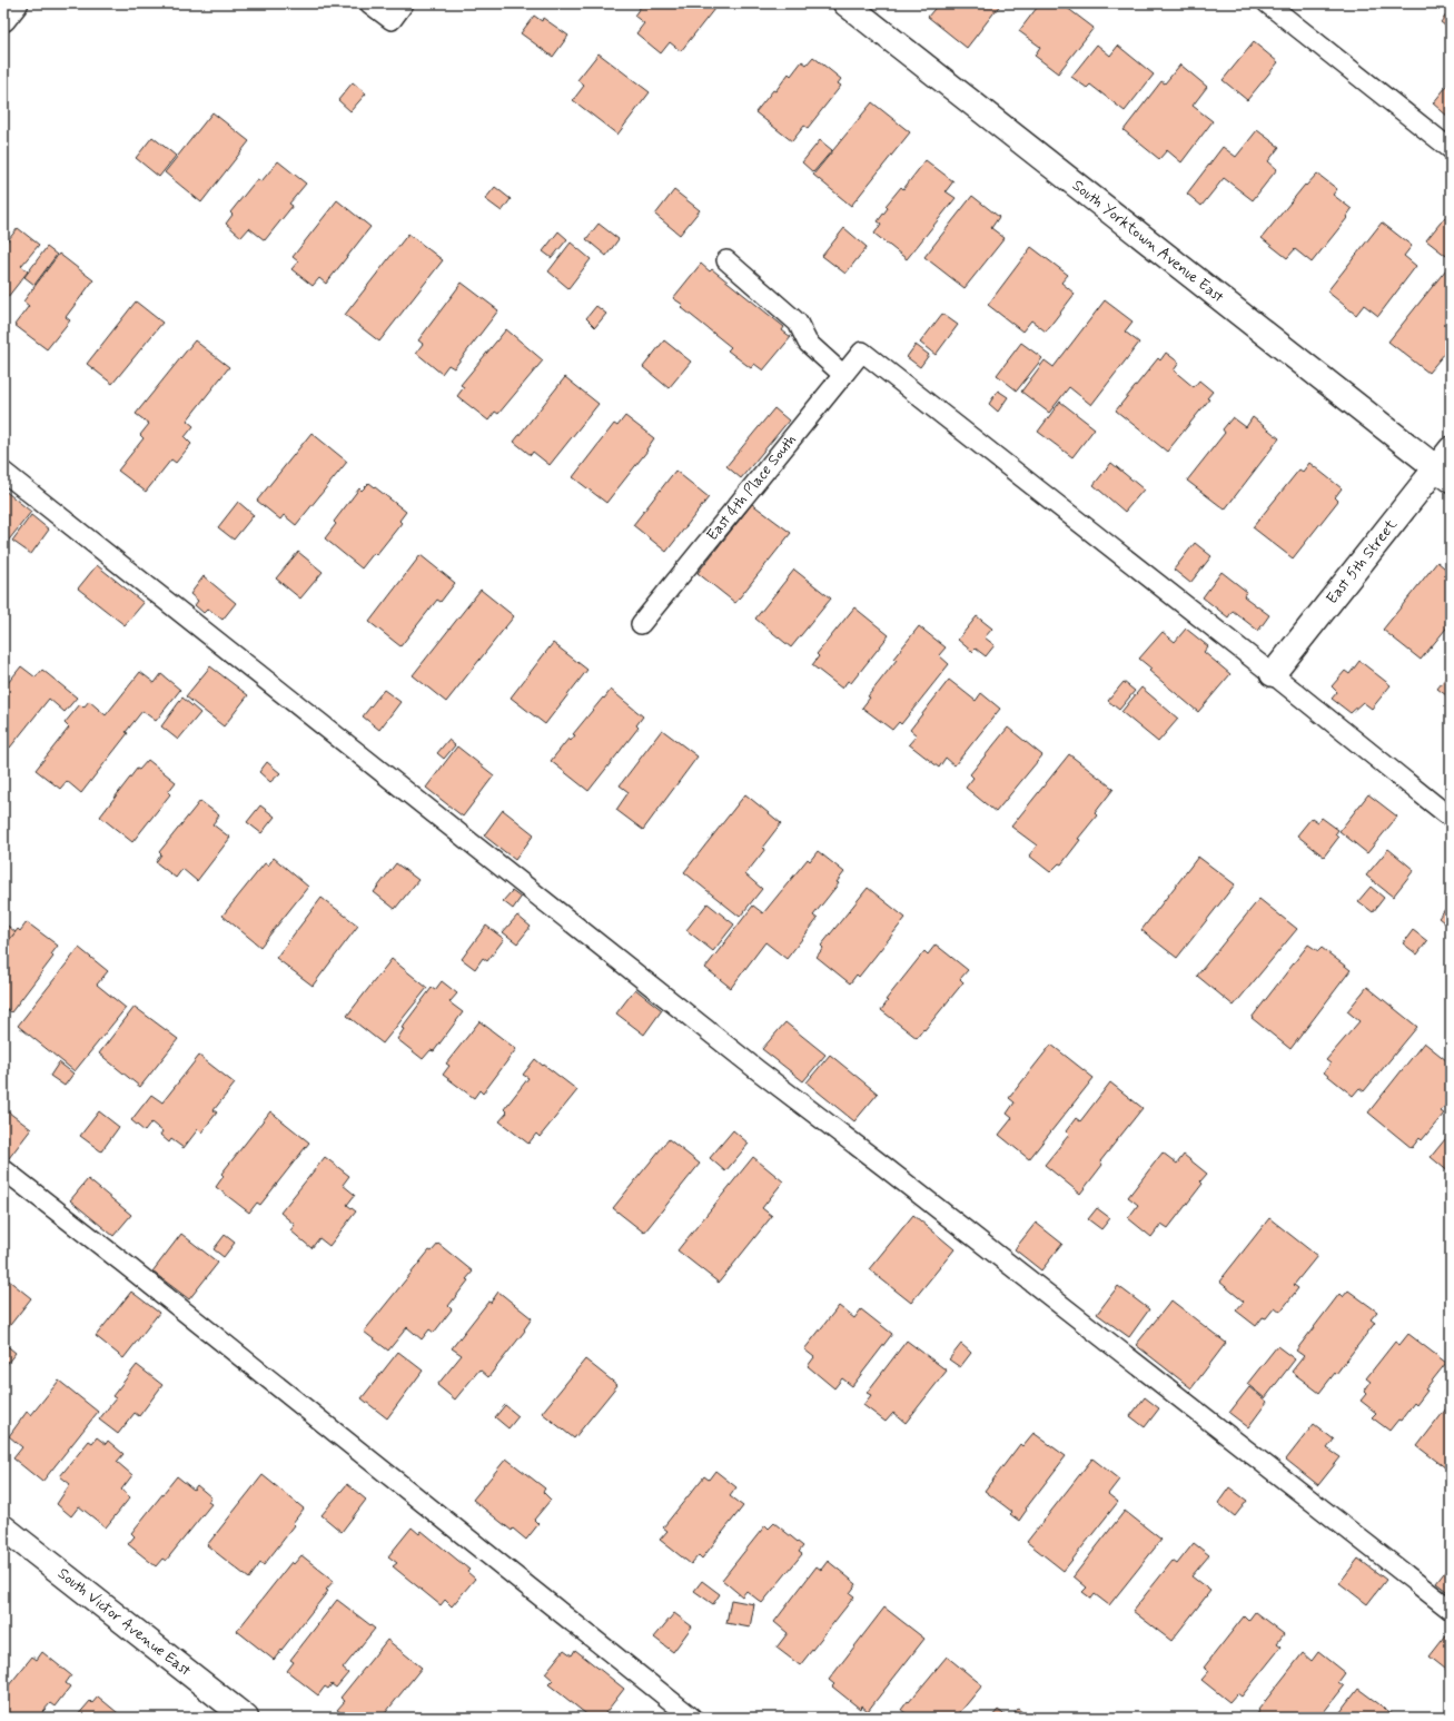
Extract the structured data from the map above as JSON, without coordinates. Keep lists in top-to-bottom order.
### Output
{
  "streets": {
    "street": ["South Yorktown Avenue East", "East 5th Street", "South Victor Avenue East"],
    "lane": ["East 4th Place South"]
  },
  "crossings": [
    ["South Yorktown Avenue East", "East 5th Street"],
    ["East 4th Place South", "East 5th Street"]
  ]
}
